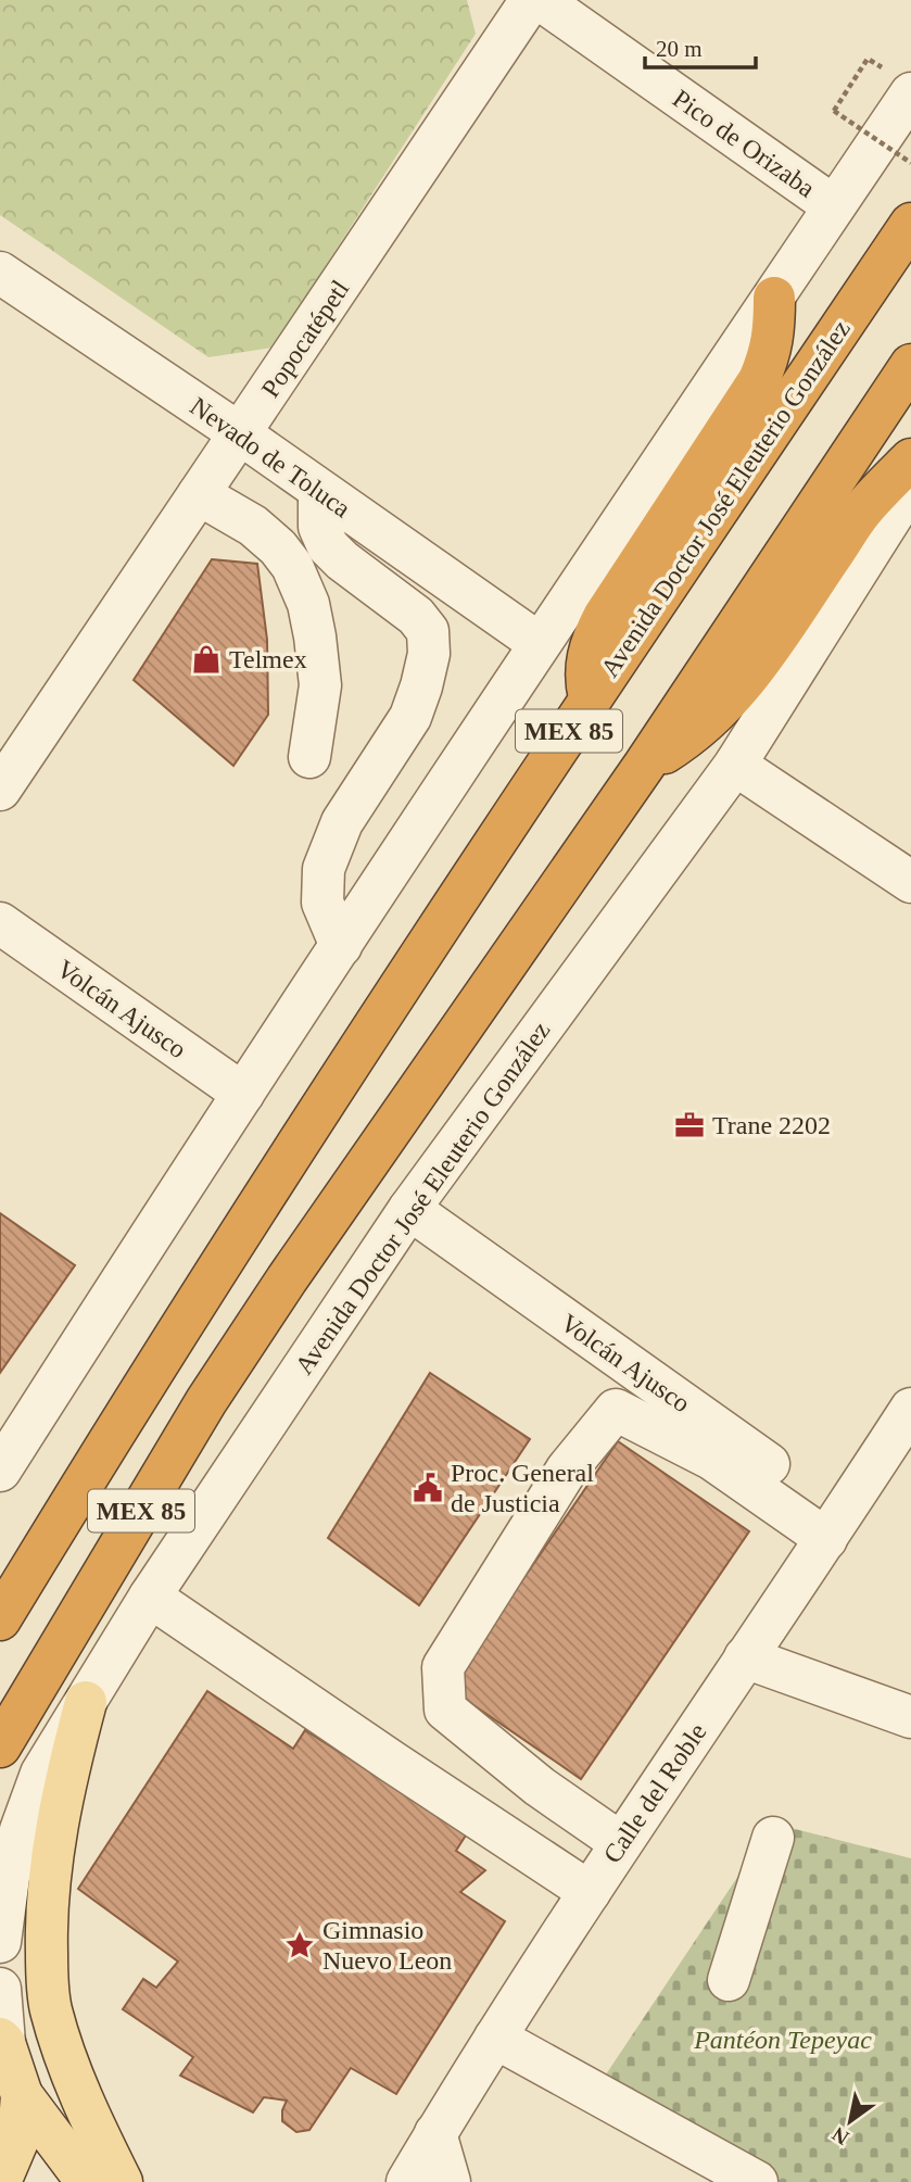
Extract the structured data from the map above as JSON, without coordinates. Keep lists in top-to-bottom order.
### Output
{
  "streets": {
    "highway": ["Avenida Doctor José Eleuterio González", "MEX 85"],
    "street": [
      "Pico de Orizaba",
      "Popocatépetl",
      "Nevado de Toluca",
      "Volcán Ajusco",
      "Calle del Roble"
    ]
  },
  "crossings": [
    ["Popocatépetl", "Nevado de Toluca"],
    ["Avenida Doctor José Eleuterio González", "Volcán Ajusco"],
    ["Volcán Ajusco", "Calle del Roble"]
  ],
  "parks": ["Pantéon Tepeyac"],
  "places": {
    "shop": ["Telmex"],
    "office": ["Trane 2202"],
    "public building": ["Proc. General de Justicia"],
    "place": ["Gimnasio Nuevo Leon"]
  },
  "scale_bar": "20 m",
  "north": "bottom left"
}
